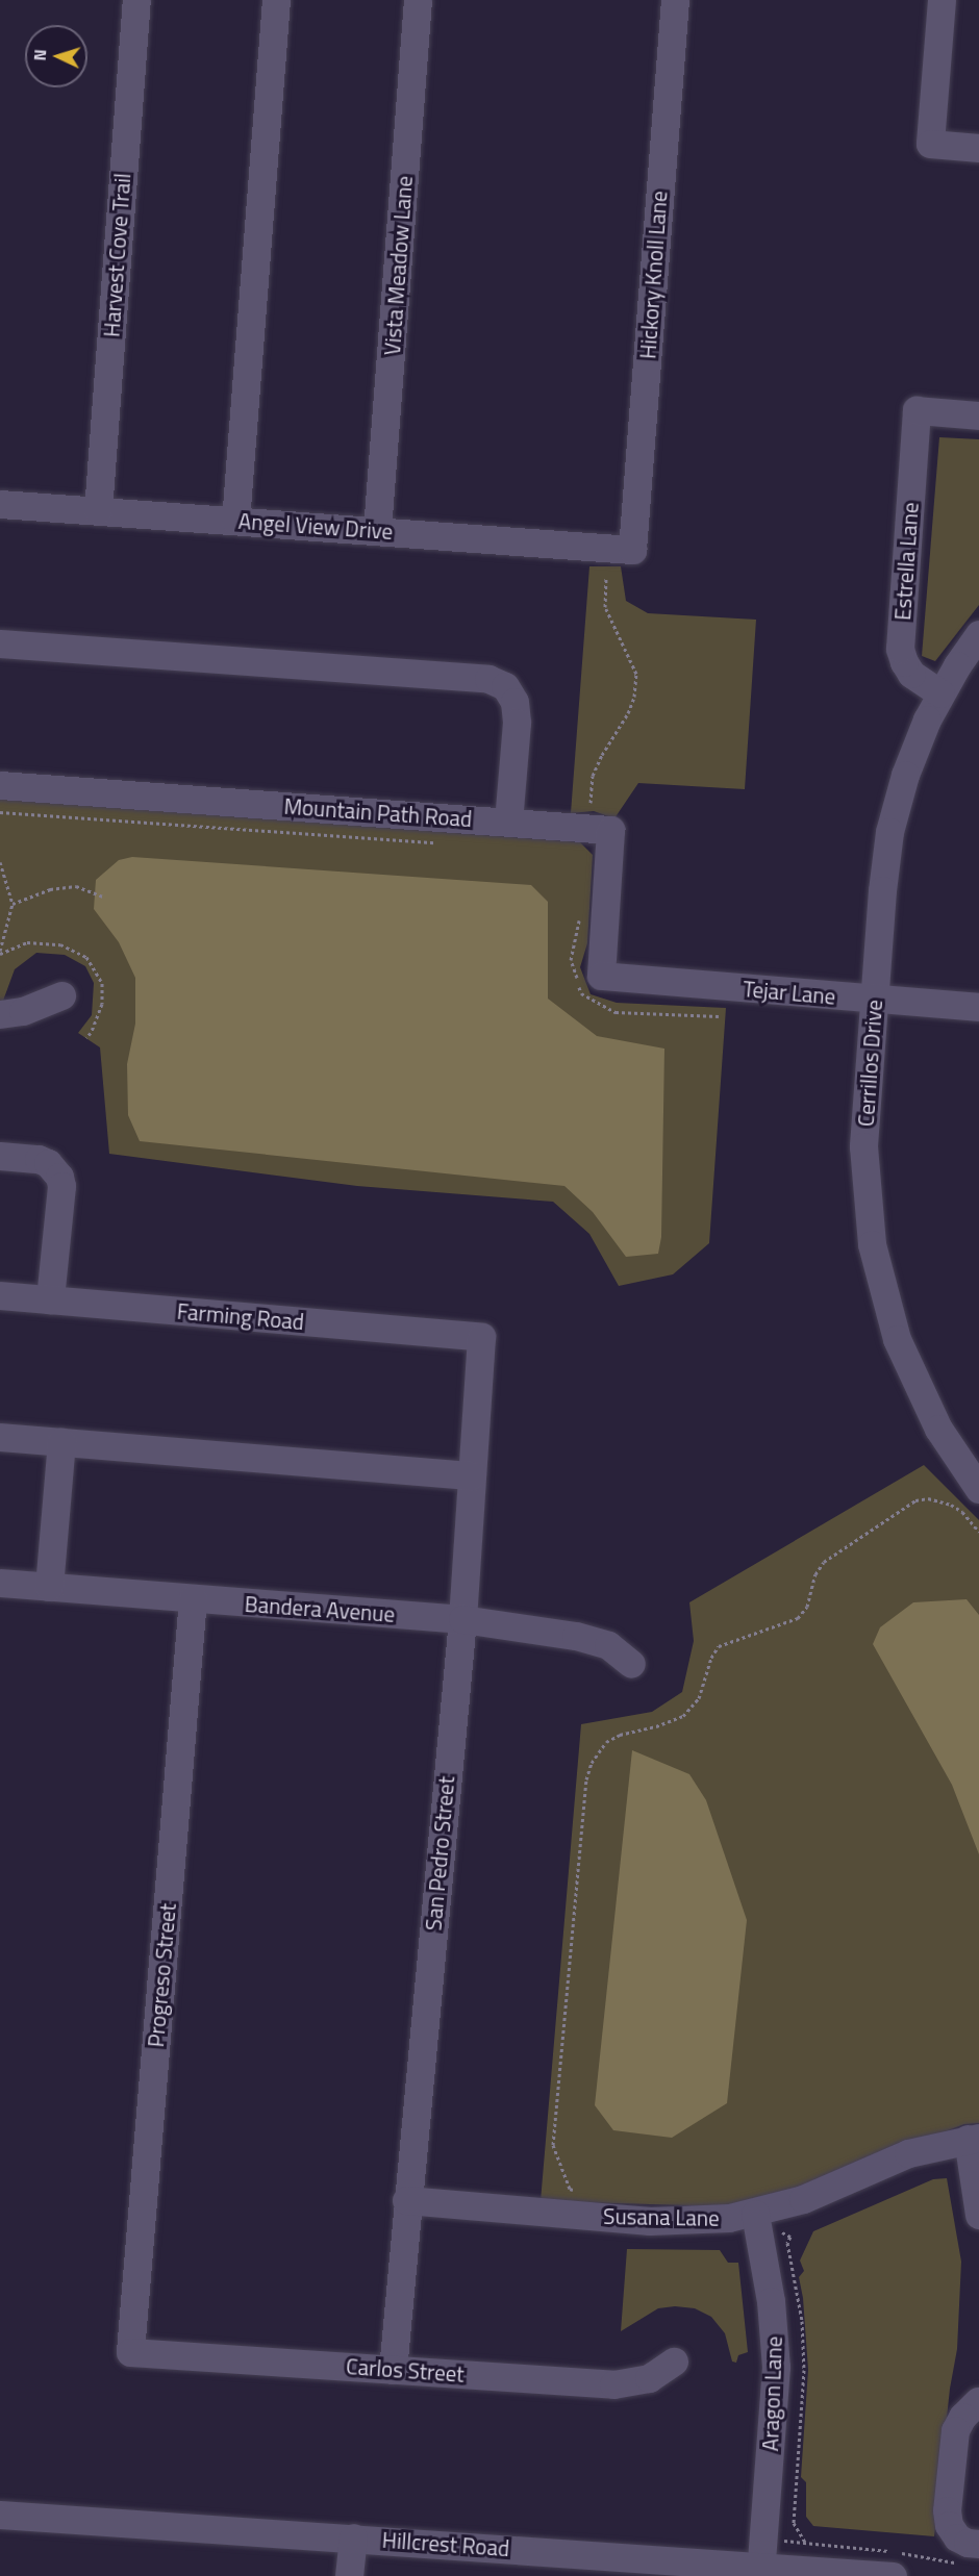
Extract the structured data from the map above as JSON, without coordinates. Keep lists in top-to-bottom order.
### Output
{
  "streets": {
    "street": [
      "Harvest Cove Trail",
      "Vista Meadow Lane",
      "Hickory Knoll Lane",
      "Angel View Drive",
      "Estrella Lane",
      "Mountain Path Road",
      "Tejar Lane",
      "Cerrillos Drive",
      "Farming Road",
      "Bandera Avenue",
      "San Pedro Street",
      "Progreso Street",
      "Susana Lane",
      "Carlos Street",
      "Aragon Lane",
      "Hillcrest Road"
    ]
  },
  "crossings": [
    ["Harvest Cove Trail", "Angel View Drive"],
    ["Vista Meadow Lane", "Angel View Drive"],
    ["Hickory Knoll Lane", "Angel View Drive"],
    ["Estrella Lane", "Cerrillos Drive"],
    ["Mountain Path Road", "Tejar Lane"],
    ["Tejar Lane", "Cerrillos Drive"],
    ["Farming Road", "San Pedro Street"],
    ["Bandera Avenue", "San Pedro Street"],
    ["Bandera Avenue", "Progreso Street"],
    ["San Pedro Street", "Susana Lane"],
    ["San Pedro Street", "Carlos Street"],
    ["Progreso Street", "Carlos Street"],
    ["Susana Lane", "Aragon Lane"],
    ["Aragon Lane", "Hillcrest Road"]
  ],
  "north": "left"
}
